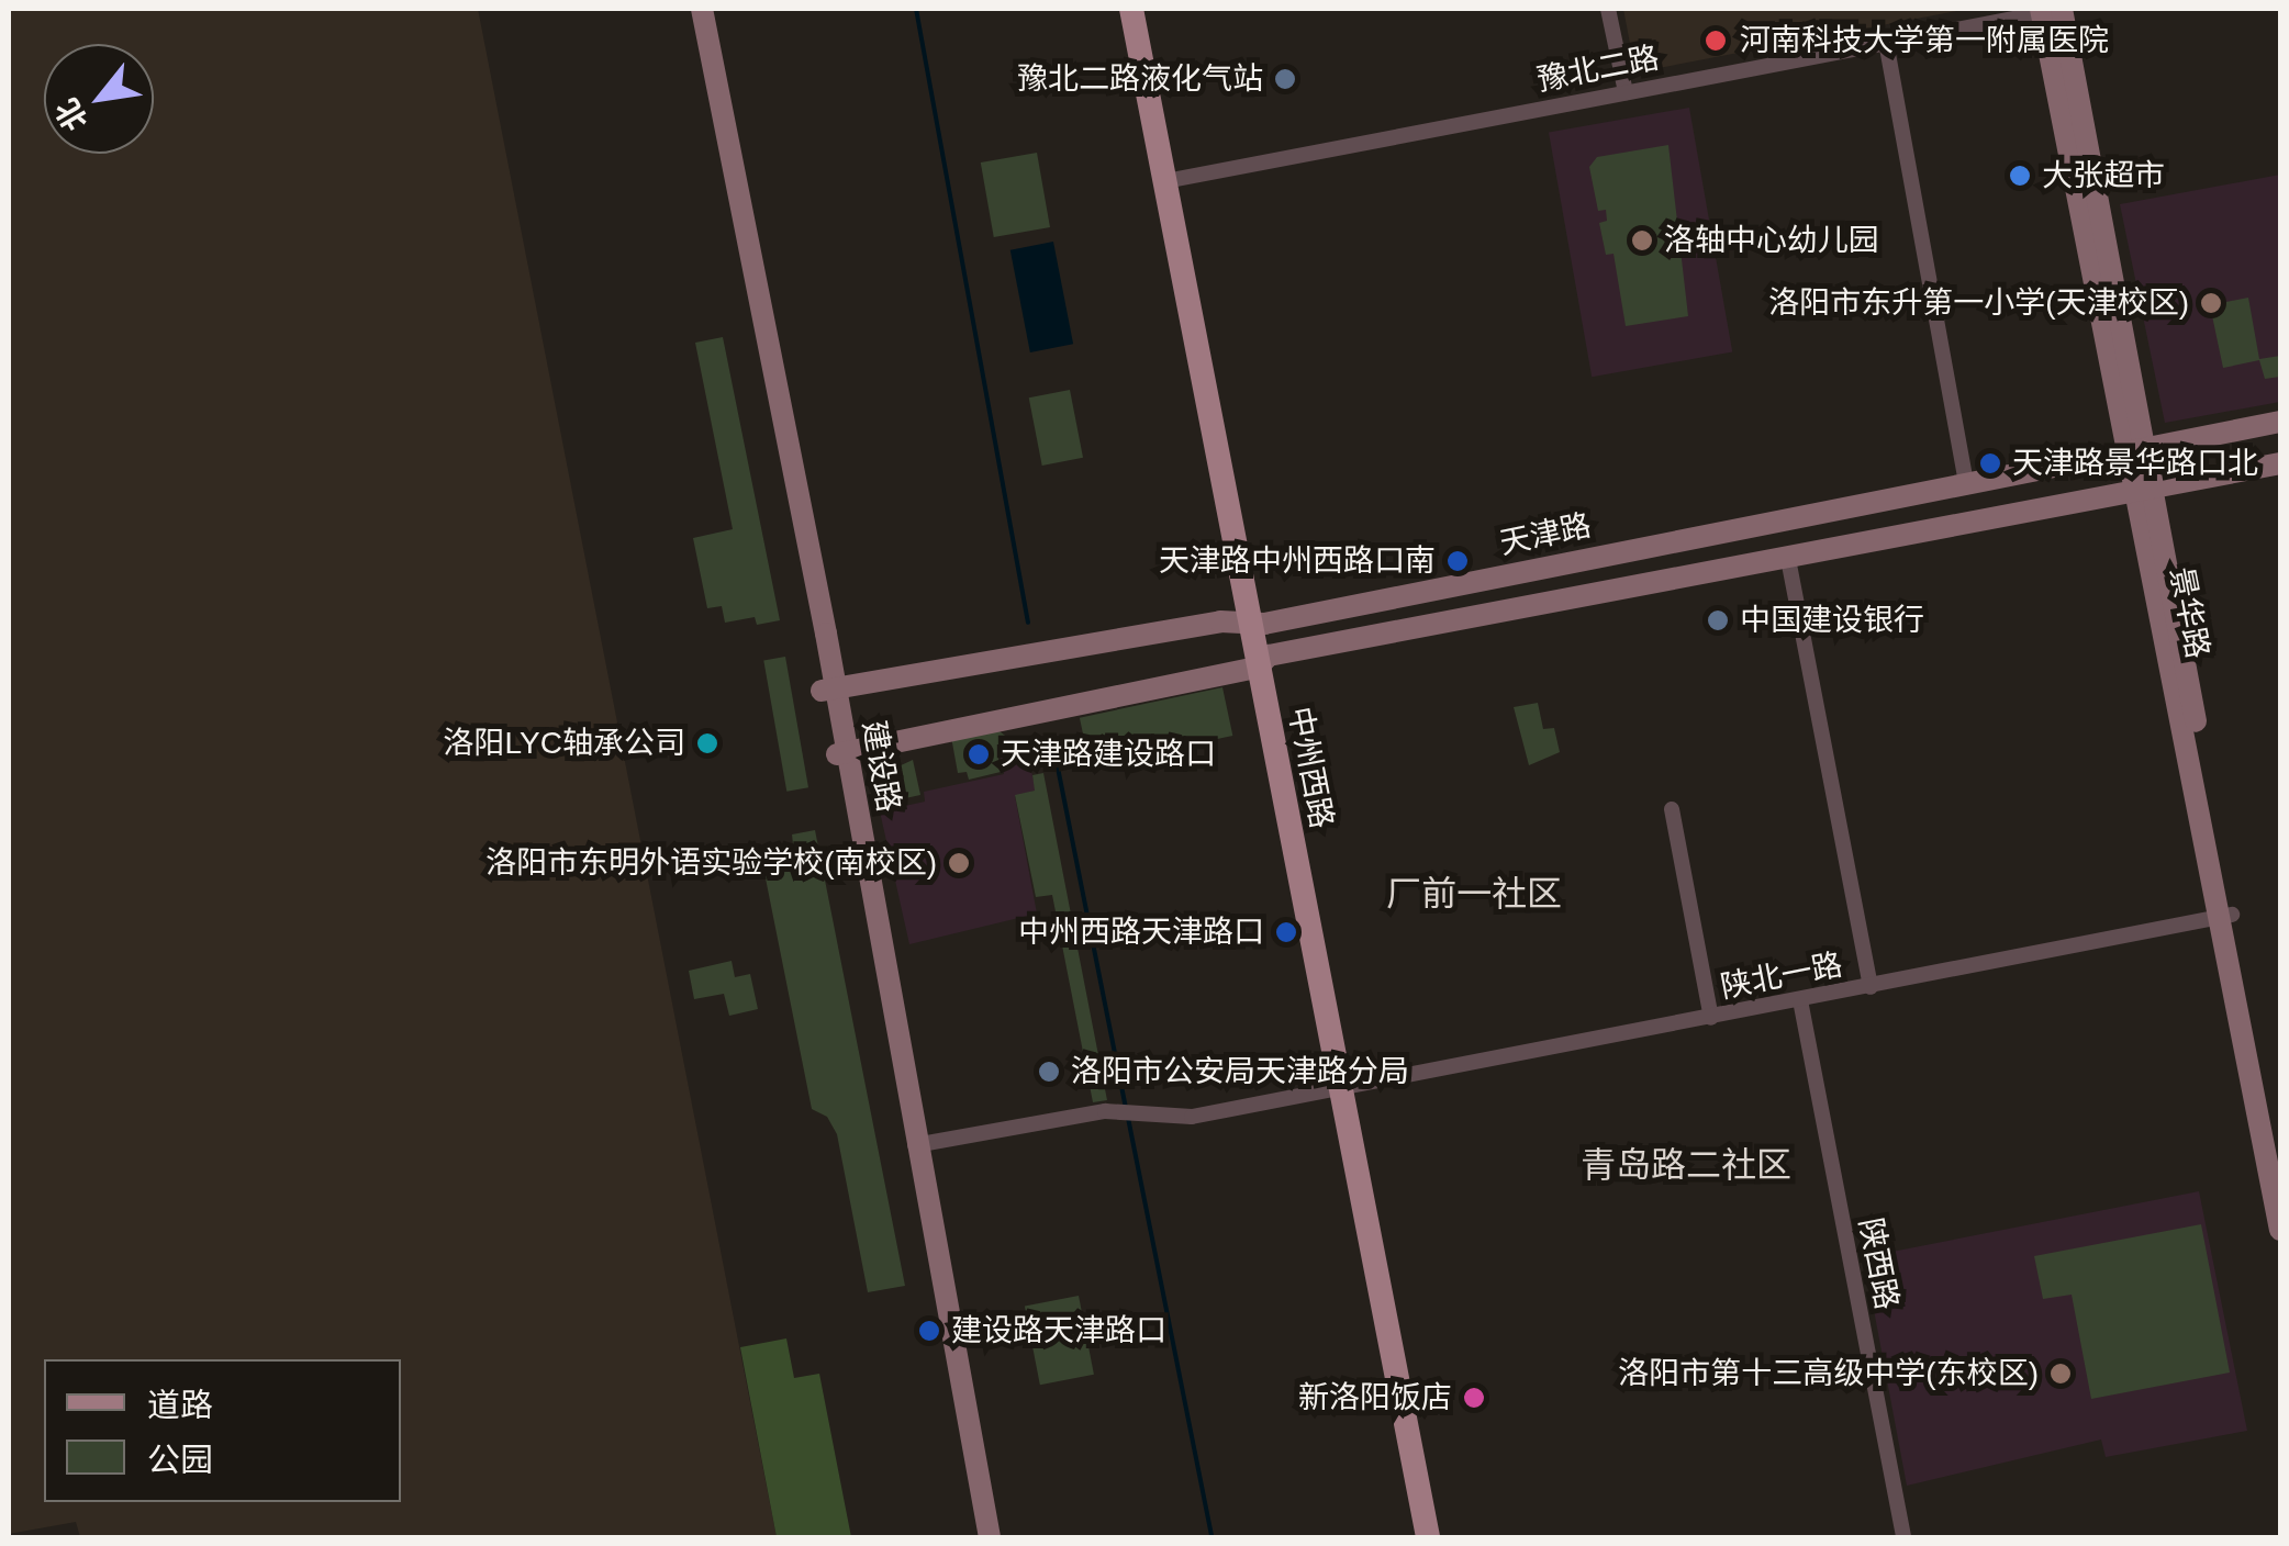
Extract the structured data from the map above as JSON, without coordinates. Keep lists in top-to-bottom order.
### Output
{
  "streets": {
    "main road": [
      "天津路",
      "景华路",
      "建设路",
      "中州西路"
    ],
    "street": ["豫北二路", "陕北一路", "陕西路"]
  },
  "crossings": [
    ["豫北二路", "景华路"],
    ["豫北二路", "中州西路"],
    ["天津路", "景华路"],
    ["天津路", "建设路"],
    ["天津路", "中州西路"],
    ["景华路", "陕北一路"],
    ["建设路", "陕北一路"],
    ["中州西路", "陕北一路"],
    ["陕北一路", "陕西路"]
  ],
  "districts": ["厂前一社区", "青岛路二社区"],
  "places": [
    "河南科技大学第一附属医院",
    "豫北二路液化气站",
    "大张超市",
    "洛轴中心幼儿园",
    "洛阳市东升第一小学(天津校区)",
    "天津路景华路口北",
    "天津路中州西路口南",
    "中国建设银行",
    "洛阳LYC轴承公司",
    "天津路建设路口",
    "洛阳市东明外语实验学校(南校区)",
    "中州西路天津路口",
    "洛阳市公安局天津路分局",
    "建设路天津路口",
    "洛阳市第十三高级中学(东校区)",
    "新洛阳饭店"
  ],
  "legend": ["道路", "公园"],
  "north": "bottom left"
}
